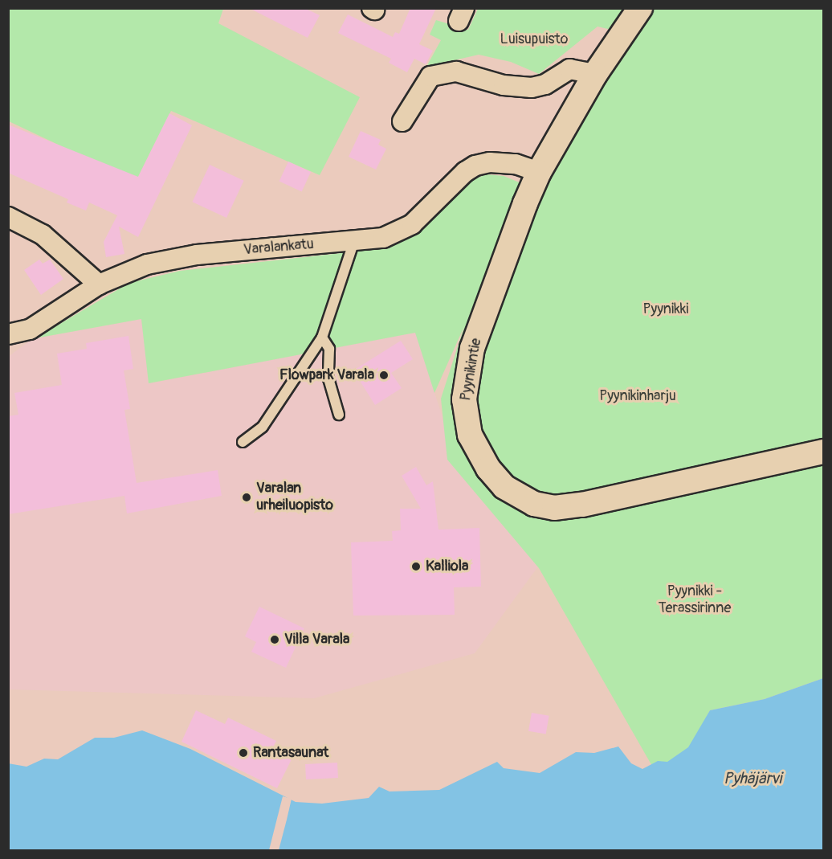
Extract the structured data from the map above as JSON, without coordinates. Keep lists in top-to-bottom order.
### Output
{
  "streets": {
    "street": ["Varalankatu", "Pyynikintie"]
  },
  "crossings": [
    ["Varalankatu", "Pyynikintie"]
  ],
  "water": ["Pyhäjärvi"],
  "parks": [
    "Luisupuisto",
    "Pyynikki",
    "Pyynikinharju",
    "Pyynikki - Terassirinne"
  ],
  "places": [
    "Flowpark Varala",
    "Varalan urheiluopisto",
    "Kalliola",
    "Villa Varala",
    "Rantasaunat"
  ]
}
